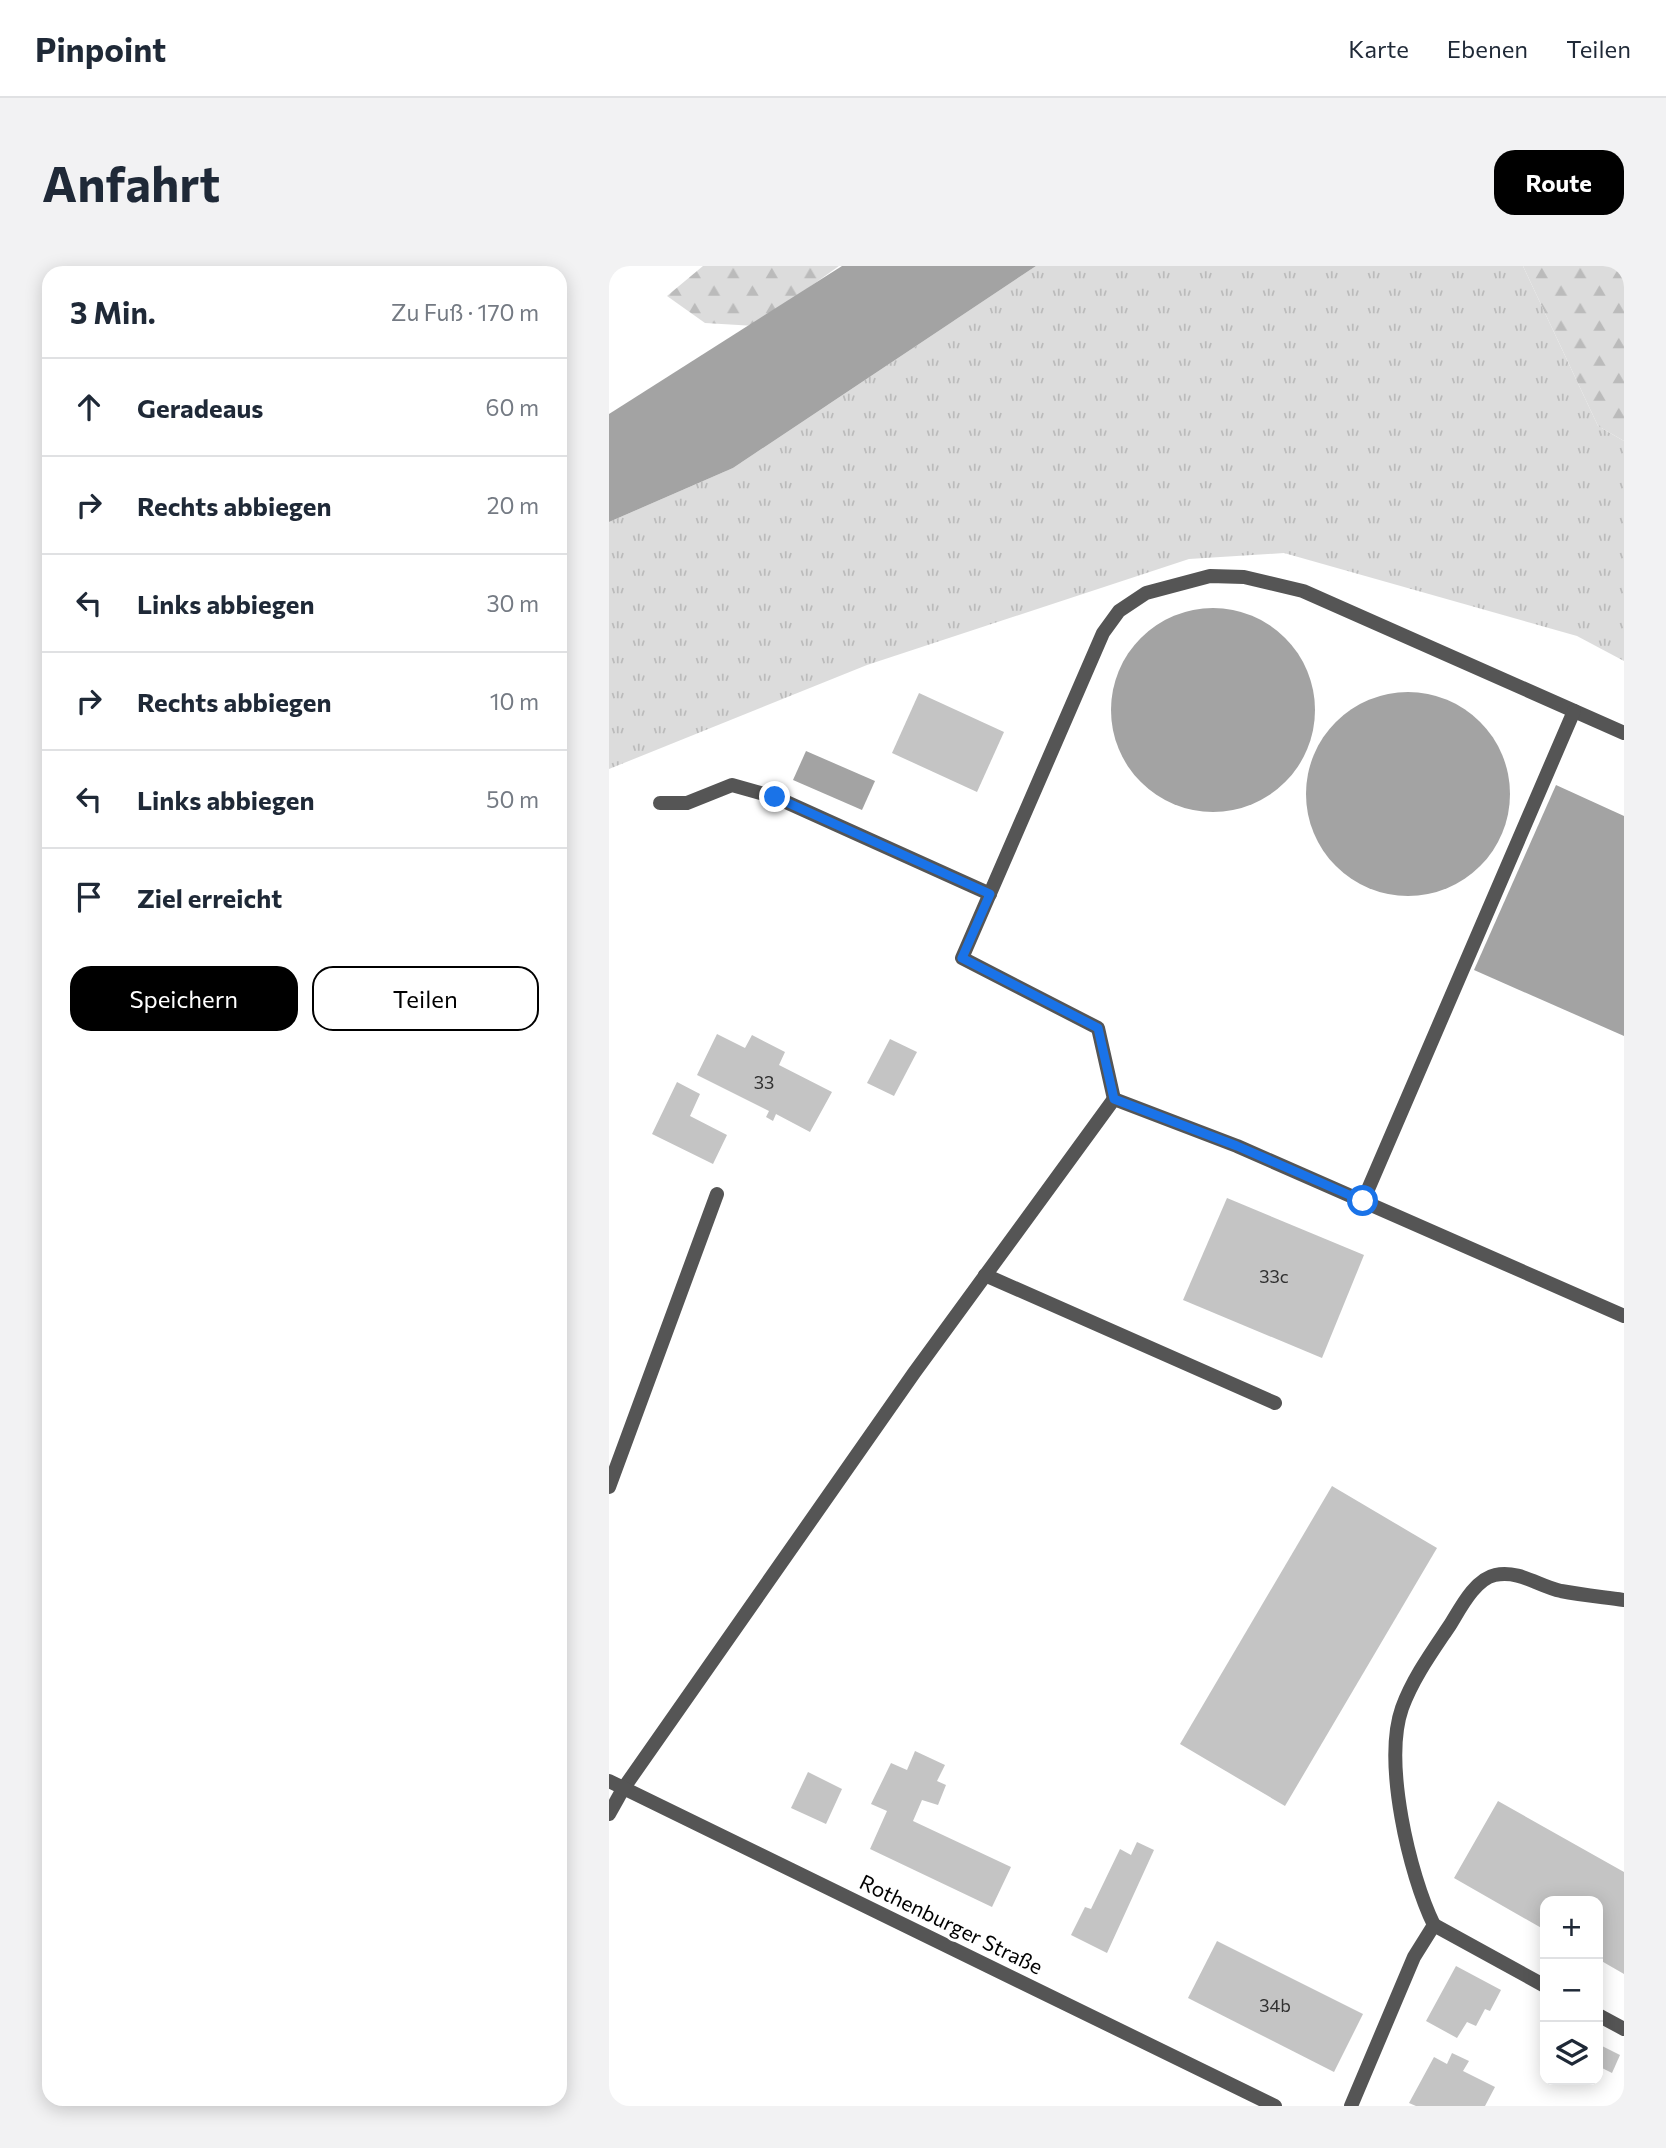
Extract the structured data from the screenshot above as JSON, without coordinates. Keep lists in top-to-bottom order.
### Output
{
  "streets": {
    "street": ["Rothenburger Straße"]
  },
  "house_numbers": ["33", "33c", "34b"],
  "page": {
    "header": "Pinpoint",
    "nav": ["Karte", "Ebenen", "Teilen"],
    "buttons": [
      "Route",
      ["Speichern", "Teilen"]
    ],
    "title": "Anfahrt",
    "heading": ["3 Min.", "Zu Fuß · 170 m"],
    "list": [
      ["Geradeaus", "60 m"],
      ["Rechts abbiegen", "20 m"],
      ["Links abbiegen", "30 m"],
      ["Rechts abbiegen", "10 m"],
      ["Links abbiegen", "50 m"],
      "Ziel erreicht"
    ],
    "map_buttons": ["+", "−"]
  }
}
